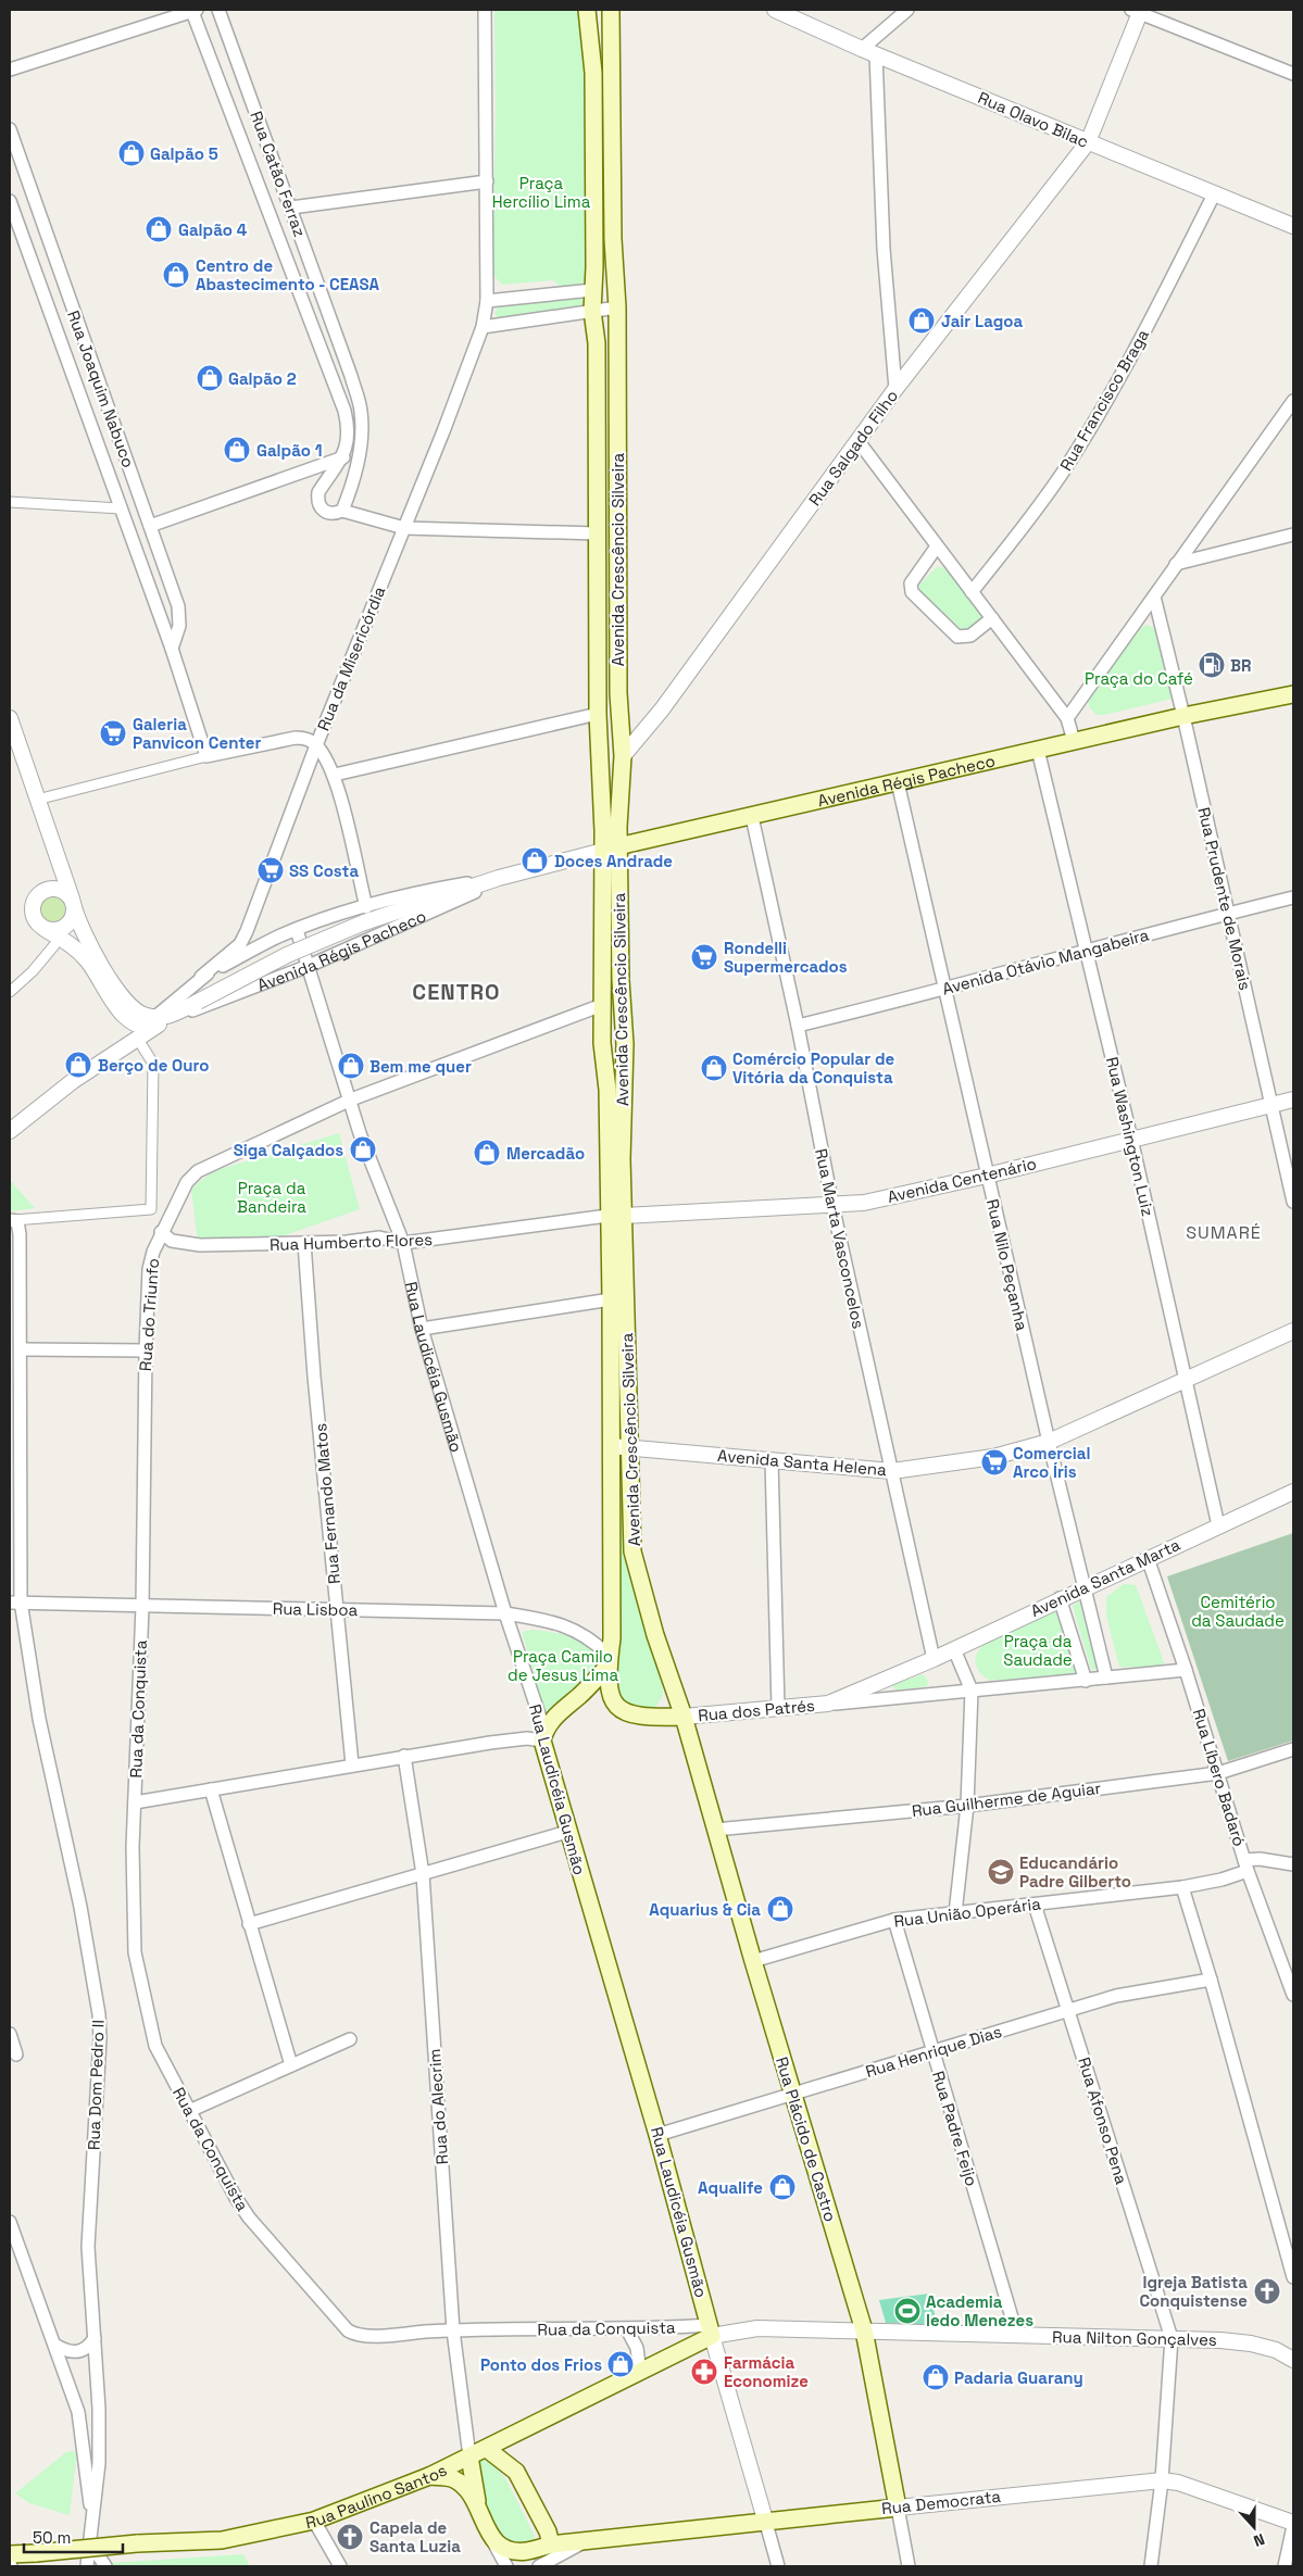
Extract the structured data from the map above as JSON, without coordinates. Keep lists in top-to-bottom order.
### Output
{
  "streets": {
    "main road": [
      "Avenida Crescêncio Silveira",
      "Avenida Régis Pacheco",
      "Rua Laudicéia Gusmão",
      "Rua Plácido de Castro",
      "Rua Paulino Santos",
      "Rua Democrata"
    ],
    "street": [
      "Rua Olavo Bilac",
      "Rua Catão Ferraz",
      "Rua Joaquim Nabuco",
      "Rua Francisco Braga",
      "Rua Salgado Filho",
      "Rua da Misericórdia",
      "Rua Prudente de Morais",
      "Avenida Otávio Mangabeira",
      "Rua Washington Luiz",
      "Avenida Centenário",
      "Rua Marta Vasconcelos",
      "Rua Humberto Flores",
      "Rua Nilo Peçanha",
      "Rua do Triunfo",
      "Avenida Santa Helena",
      "Rua Fernando Matos",
      "Avenida Santa Marta",
      "Rua Lisboa",
      "Rua da Conquista",
      "Rua dos Patrés",
      "Rua Líbero Badaró",
      "Rua Guilherme de Aguiar",
      "Rua União Operária",
      "Rua Henrique Dias",
      "Rua Dom Pedro II",
      "Rua do Alecrim",
      "Rua Afonso Pena",
      "Rua Padre Feijo",
      "Rua Nilton Gonçalves"
    ]
  },
  "crossings": [
    ["Rua Olavo Bilac", "Rua Francisco Braga"],
    ["Rua Olavo Bilac", "Rua Salgado Filho"],
    ["Rua Salgado Filho", "Avenida Crescêncio Silveira"],
    ["Avenida Crescêncio Silveira", "Avenida Régis Pacheco"],
    ["Avenida Crescêncio Silveira", "Avenida Centenário"],
    ["Avenida Crescêncio Silveira", "Rua Humberto Flores"],
    ["Avenida Crescêncio Silveira", "Rua do Triunfo"],
    ["Avenida Crescêncio Silveira", "Avenida Santa Helena"],
    ["Avenida Crescêncio Silveira", "Rua Lisboa"],
    ["Avenida Crescêncio Silveira", "Rua dos Patrés"],
    ["Avenida Crescêncio Silveira", "Rua Plácido de Castro"],
    ["Rua da Misericórdia", "Avenida Régis Pacheco"],
    ["Avenida Régis Pacheco", "Rua Prudente de Morais"],
    ["Avenida Régis Pacheco", "Rua Washington Luiz"],
    ["Avenida Régis Pacheco", "Rua Marta Vasconcelos"],
    ["Avenida Régis Pacheco", "Rua Nilo Peçanha"],
    ["Rua Prudente de Morais", "Avenida Otávio Mangabeira"],
    ["Rua Prudente de Morais", "Avenida Centenário"],
    ["Avenida Otávio Mangabeira", "Rua Washington Luiz"],
    ["Avenida Otávio Mangabeira", "Rua Marta Vasconcelos"],
    ["Avenida Otávio Mangabeira", "Rua Nilo Peçanha"],
    ["Rua Washington Luiz", "Avenida Centenário"],
    ["Rua Washington Luiz", "Avenida Santa Helena"],
    ["Rua Washington Luiz", "Avenida Santa Marta"],
    ["Avenida Centenário", "Rua Marta Vasconcelos"],
    ["Avenida Centenário", "Rua Humberto Flores"],
    ["Avenida Centenário", "Rua Nilo Peçanha"],
    ["Rua Marta Vasconcelos", "Avenida Santa Helena"],
    ["Rua Marta Vasconcelos", "Avenida Santa Marta"],
    ["Rua Humberto Flores", "Rua do Triunfo"],
    ["Rua Humberto Flores", "Rua Laudicéia Gusmão"],
    ["Rua Humberto Flores", "Rua Fernando Matos"],
    ["Rua Nilo Peçanha", "Avenida Santa Helena"],
    ["Rua Nilo Peçanha", "Avenida Santa Marta"],
    ["Rua do Triunfo", "Rua Laudicéia Gusmão"],
    ["Rua do Triunfo", "Rua Lisboa"],
    ["Rua do Triunfo", "Rua da Conquista"],
    ["Rua Laudicéia Gusmão", "Rua Lisboa"],
    ["Rua Laudicéia Gusmão", "Rua da Conquista"],
    ["Rua Laudicéia Gusmão", "Rua Henrique Dias"],
    ["Rua Laudicéia Gusmão", "Rua Nilton Gonçalves"],
    ["Rua Laudicéia Gusmão", "Rua Paulino Santos"],
    ["Rua Fernando Matos", "Rua Lisboa"],
    ["Avenida Santa Marta", "Rua dos Patrés"],
    ["Avenida Santa Marta", "Rua Líbero Badaró"],
    ["Rua Lisboa", "Rua da Conquista"],
    ["Rua Lisboa", "Rua Dom Pedro II"],
    ["Rua da Conquista", "Rua do Alecrim"],
    ["Rua da Conquista", "Rua Nilton Gonçalves"],
    ["Rua da Conquista", "Rua Paulino Santos"],
    ["Rua dos Patrés", "Rua Plácido de Castro"],
    ["Rua Líbero Badaró", "Rua Guilherme de Aguiar"],
    ["Rua Líbero Badaró", "Rua União Operária"],
    ["Rua Guilherme de Aguiar", "Rua Plácido de Castro"],
    ["Rua União Operária", "Rua Afonso Pena"],
    ["Rua União Operária", "Rua Padre Feijo"],
    ["Rua União Operária", "Rua Plácido de Castro"],
    ["Rua Henrique Dias", "Rua Afonso Pena"],
    ["Rua Henrique Dias", "Rua Padre Feijo"],
    ["Rua Henrique Dias", "Rua Plácido de Castro"],
    ["Rua do Alecrim", "Rua Paulino Santos"],
    ["Rua Afonso Pena", "Rua Nilton Gonçalves"],
    ["Rua Padre Feijo", "Rua Nilton Gonçalves"],
    ["Rua Plácido de Castro", "Rua Nilton Gonçalves"],
    ["Rua Plácido de Castro", "Rua Democrata"],
    ["Rua Nilton Gonçalves", "Rua Paulino Santos"]
  ],
  "districts": ["CENTRO", "SUMARÉ"],
  "parks": [
    "Praça Hercílio Lima",
    "Praça do Café",
    "Praça da Bandeira",
    "Cemitério da Saudade",
    "Praça da Saudade",
    "Praça Camilo de Jesus Lima"
  ],
  "places": {
    "shop": [
      "Galpão 5",
      "Galpão 4",
      "Centro de Abastecimento - CEASA",
      "Jair Lagoa",
      "Galpão 2",
      "Galpão 1",
      "Doces Andrade",
      "Berço de Ouro",
      "Bem me quer",
      "Comércio Popular de Vitória da Conquista",
      "Siga Calçados",
      "Mercadão",
      "Aquarius & Cia",
      "Aqualife",
      "Ponto dos Frios",
      "Padaria Guarany"
    ],
    "fuel station": ["BR"],
    "supermarket": [
      "Galeria Panvicon Center",
      "SS Costa",
      "Rondelli Supermercados",
      "Comercial Arco Íris"
    ],
    "school or university": ["Educandário Padre Gilberto"],
    "church": ["Igreja Batista Conquistense", "Capela de Santa Luzia"],
    "sports": ["Academia Iedo Menezes"],
    "pharmacy": ["Farmácia Economize"]
  },
  "scale_bar": "50 m",
  "north": "bottom"
}
